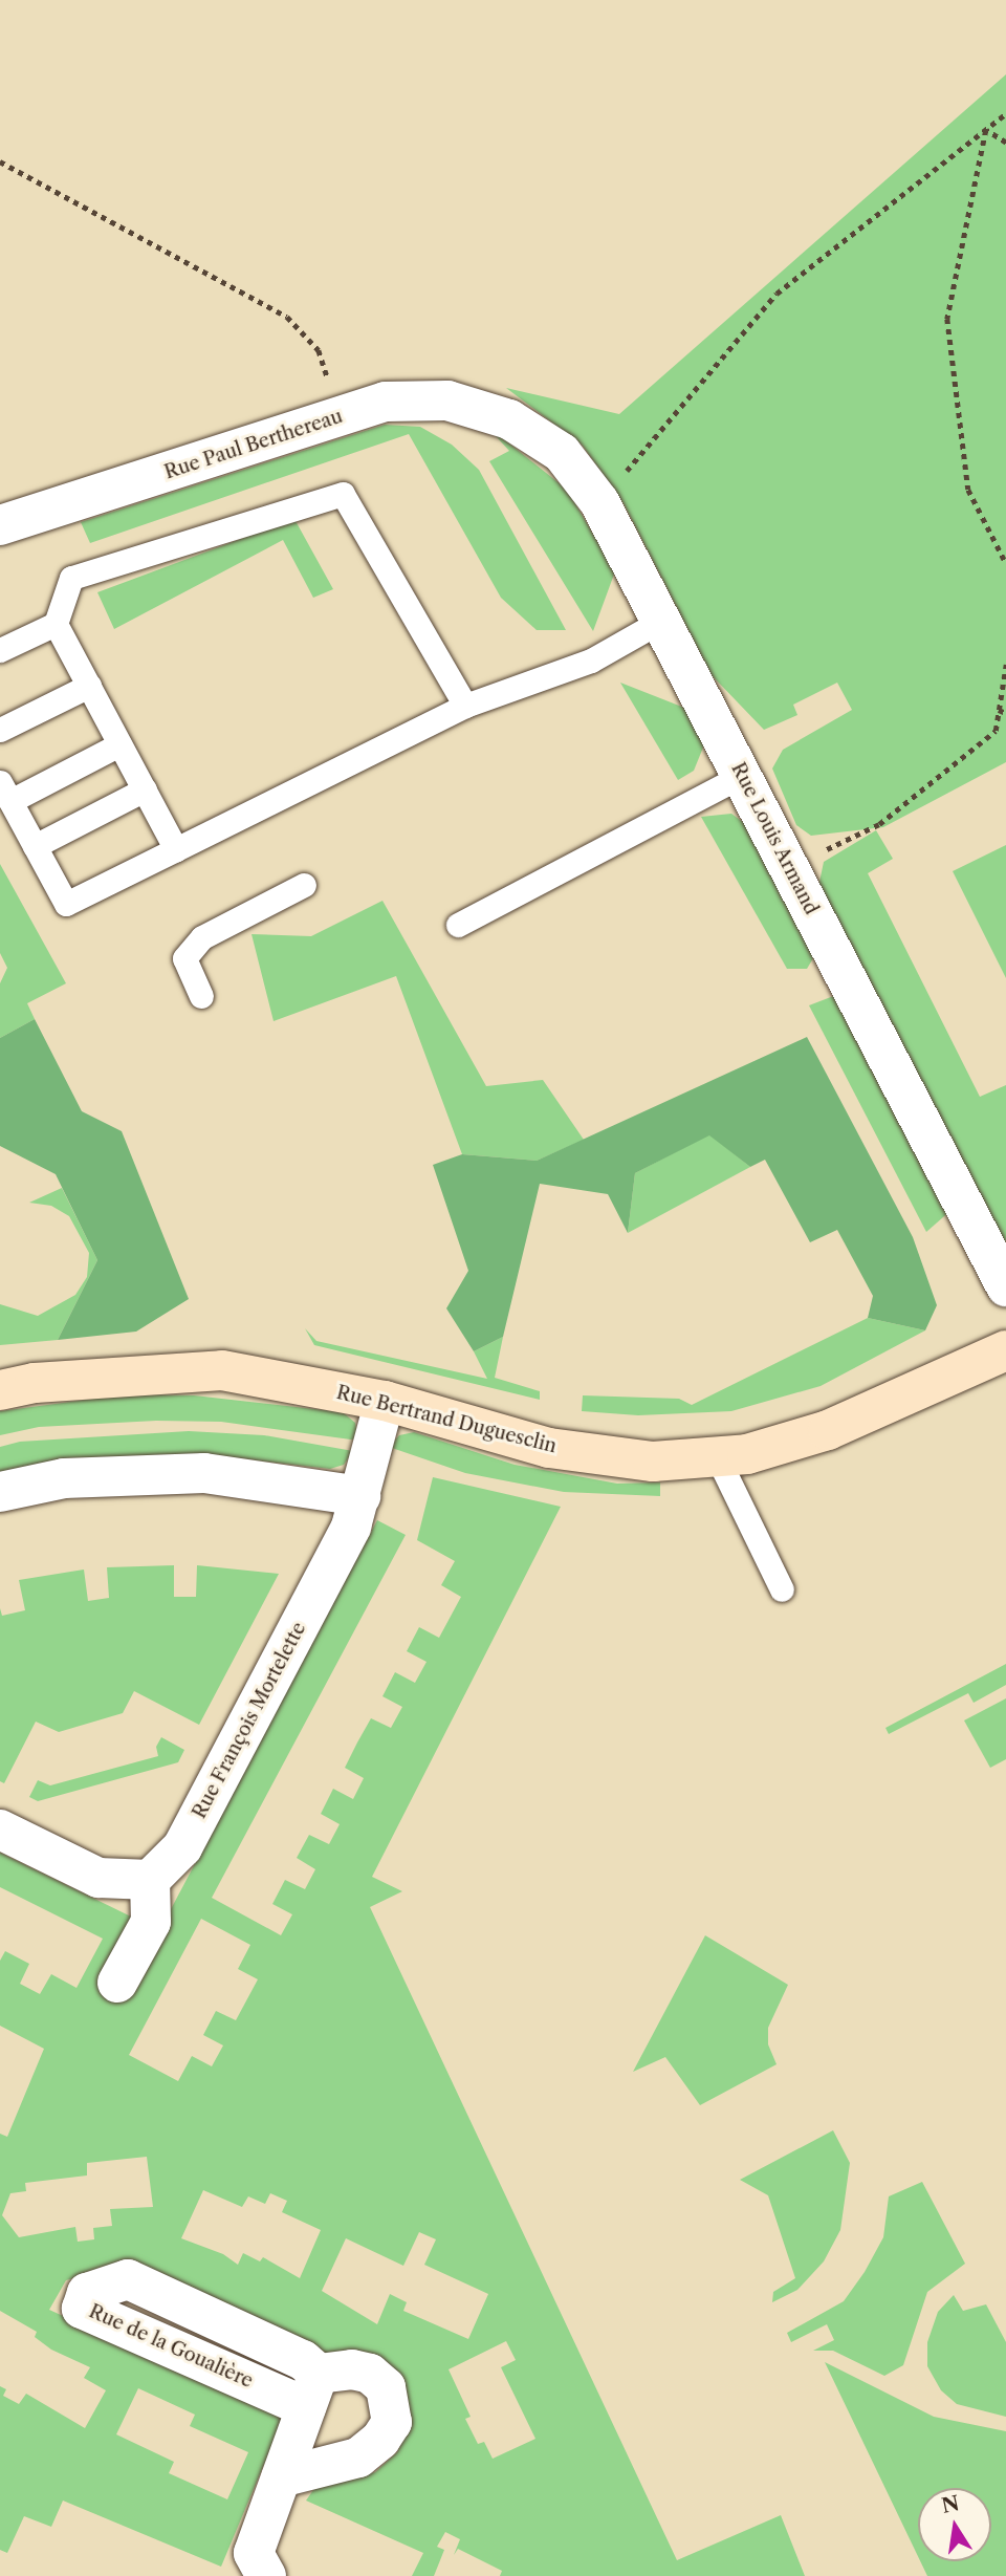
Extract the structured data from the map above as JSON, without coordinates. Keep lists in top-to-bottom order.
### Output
{
  "streets": {
    "street": [
      "Rue Paul Berthereau",
      "Rue Louis Armand",
      "Rue Bertrand Duguesclin",
      "Rue François Mortelette",
      "Rue de la Goualière"
    ]
  },
  "crossings": [
    ["Rue Paul Berthereau", "Rue Louis Armand"],
    ["Rue Bertrand Duguesclin", "Rue François Mortelette"]
  ],
  "north": "top"
}
